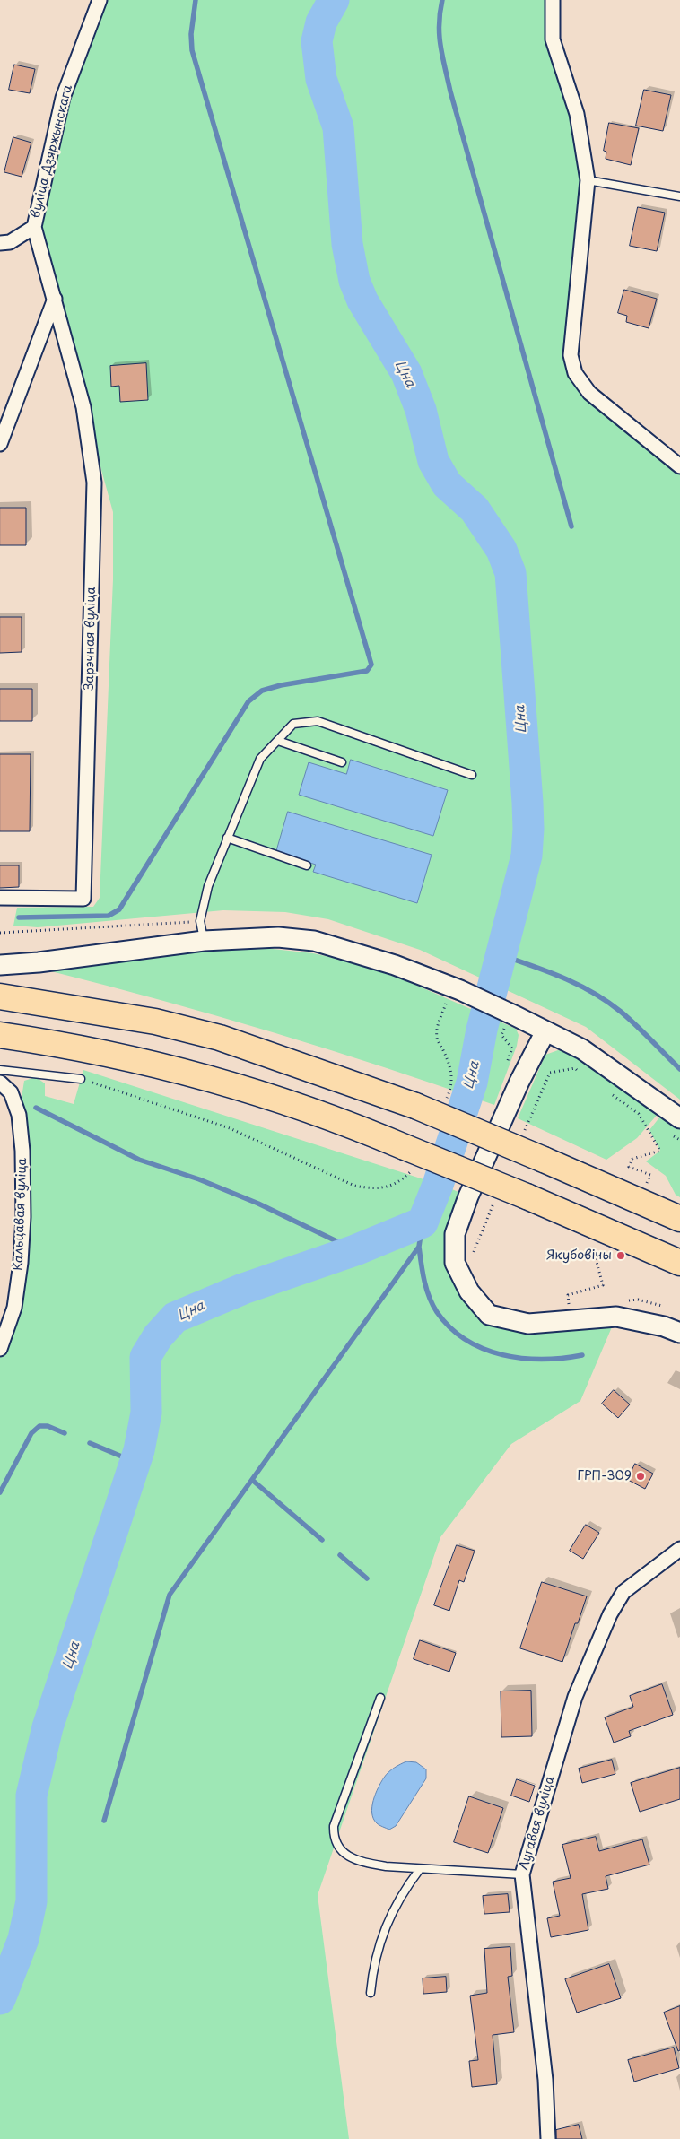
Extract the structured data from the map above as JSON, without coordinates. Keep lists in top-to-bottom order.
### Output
{
  "streets": {
    "street": [
      "вуліца Дзяржынскага",
      "Зарэчная вуліца",
      "Кальцавая вуліца",
      "Лугавая вуліца"
    ]
  },
  "crossings": [
    ["вуліца Дзяржынскага", "Зарэчная вуліца"]
  ],
  "water": ["Цна"],
  "places": ["Якубовічы", "ГРП-309"]
}
